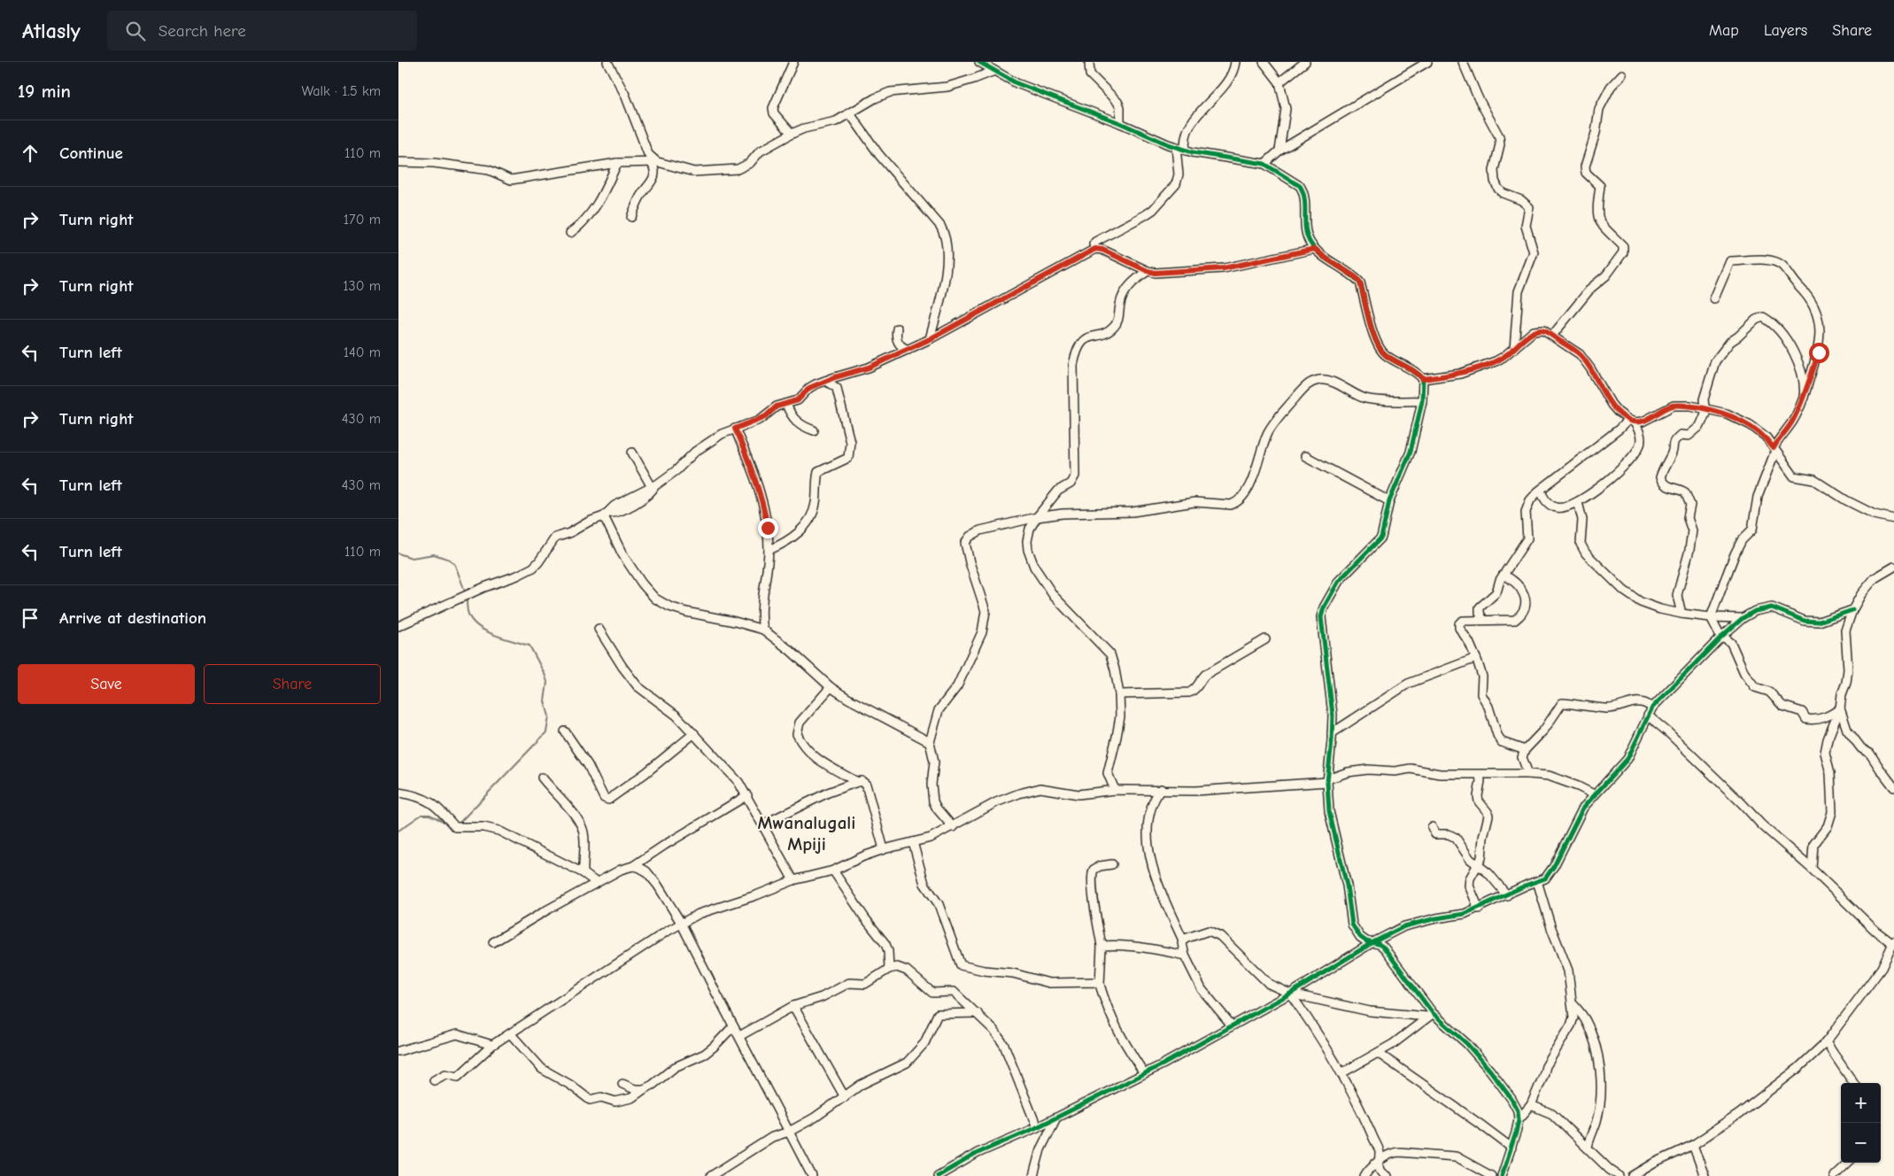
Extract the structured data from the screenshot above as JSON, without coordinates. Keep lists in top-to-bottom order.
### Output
{
  "districts": ["Mwanalugali Mpiji"],
  "page": {
    "header": "Atlasly",
    "search": "Search here",
    "nav": ["Map", "Layers", "Share"],
    "heading": ["19 min", "Walk · 1.5 km"],
    "list": [
      ["Continue", "110 m"],
      ["Turn right", "170 m"],
      ["Turn right", "130 m"],
      ["Turn left", "140 m"],
      ["Turn right", "430 m"],
      ["Turn left", "430 m"],
      ["Turn left", "110 m"],
      "Arrive at destination"
    ],
    "buttons": ["Save", "Share"],
    "map_buttons": ["+", "−"]
  }
}
